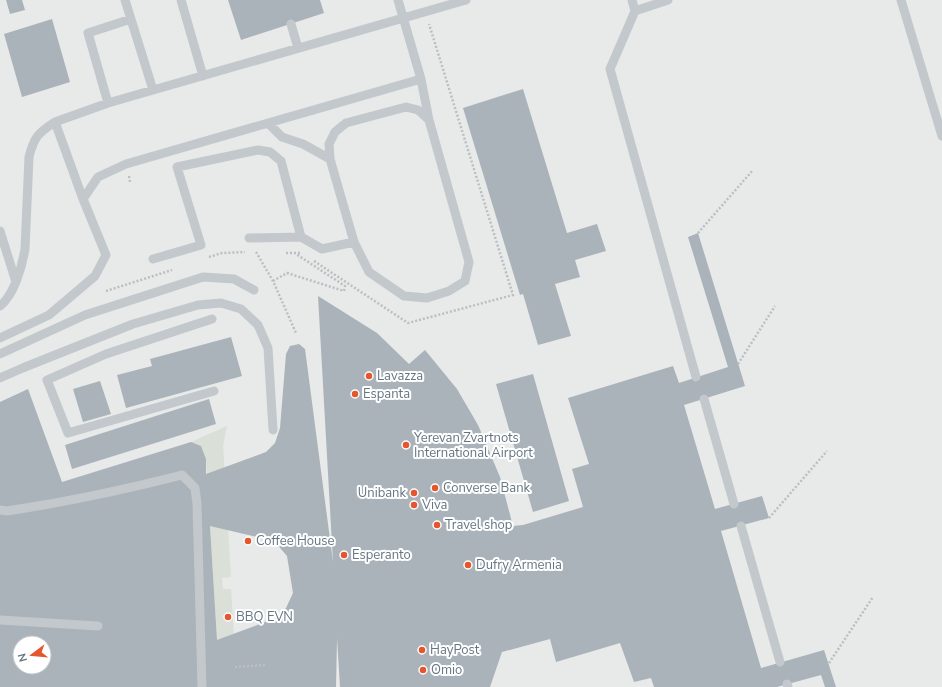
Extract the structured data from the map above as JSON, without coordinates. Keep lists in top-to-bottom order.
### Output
{
  "places": [
    "Lavazza",
    "Espanta",
    "Yerevan Zvartnots International Airport",
    "Converse Bank",
    "Unibank",
    "Viva",
    "Travel shop",
    "Coffee House",
    "Esperanto",
    "Dufry Armenia",
    "BBQ EVN",
    "HayPost",
    "Omio"
  ],
  "north": "left"
}
